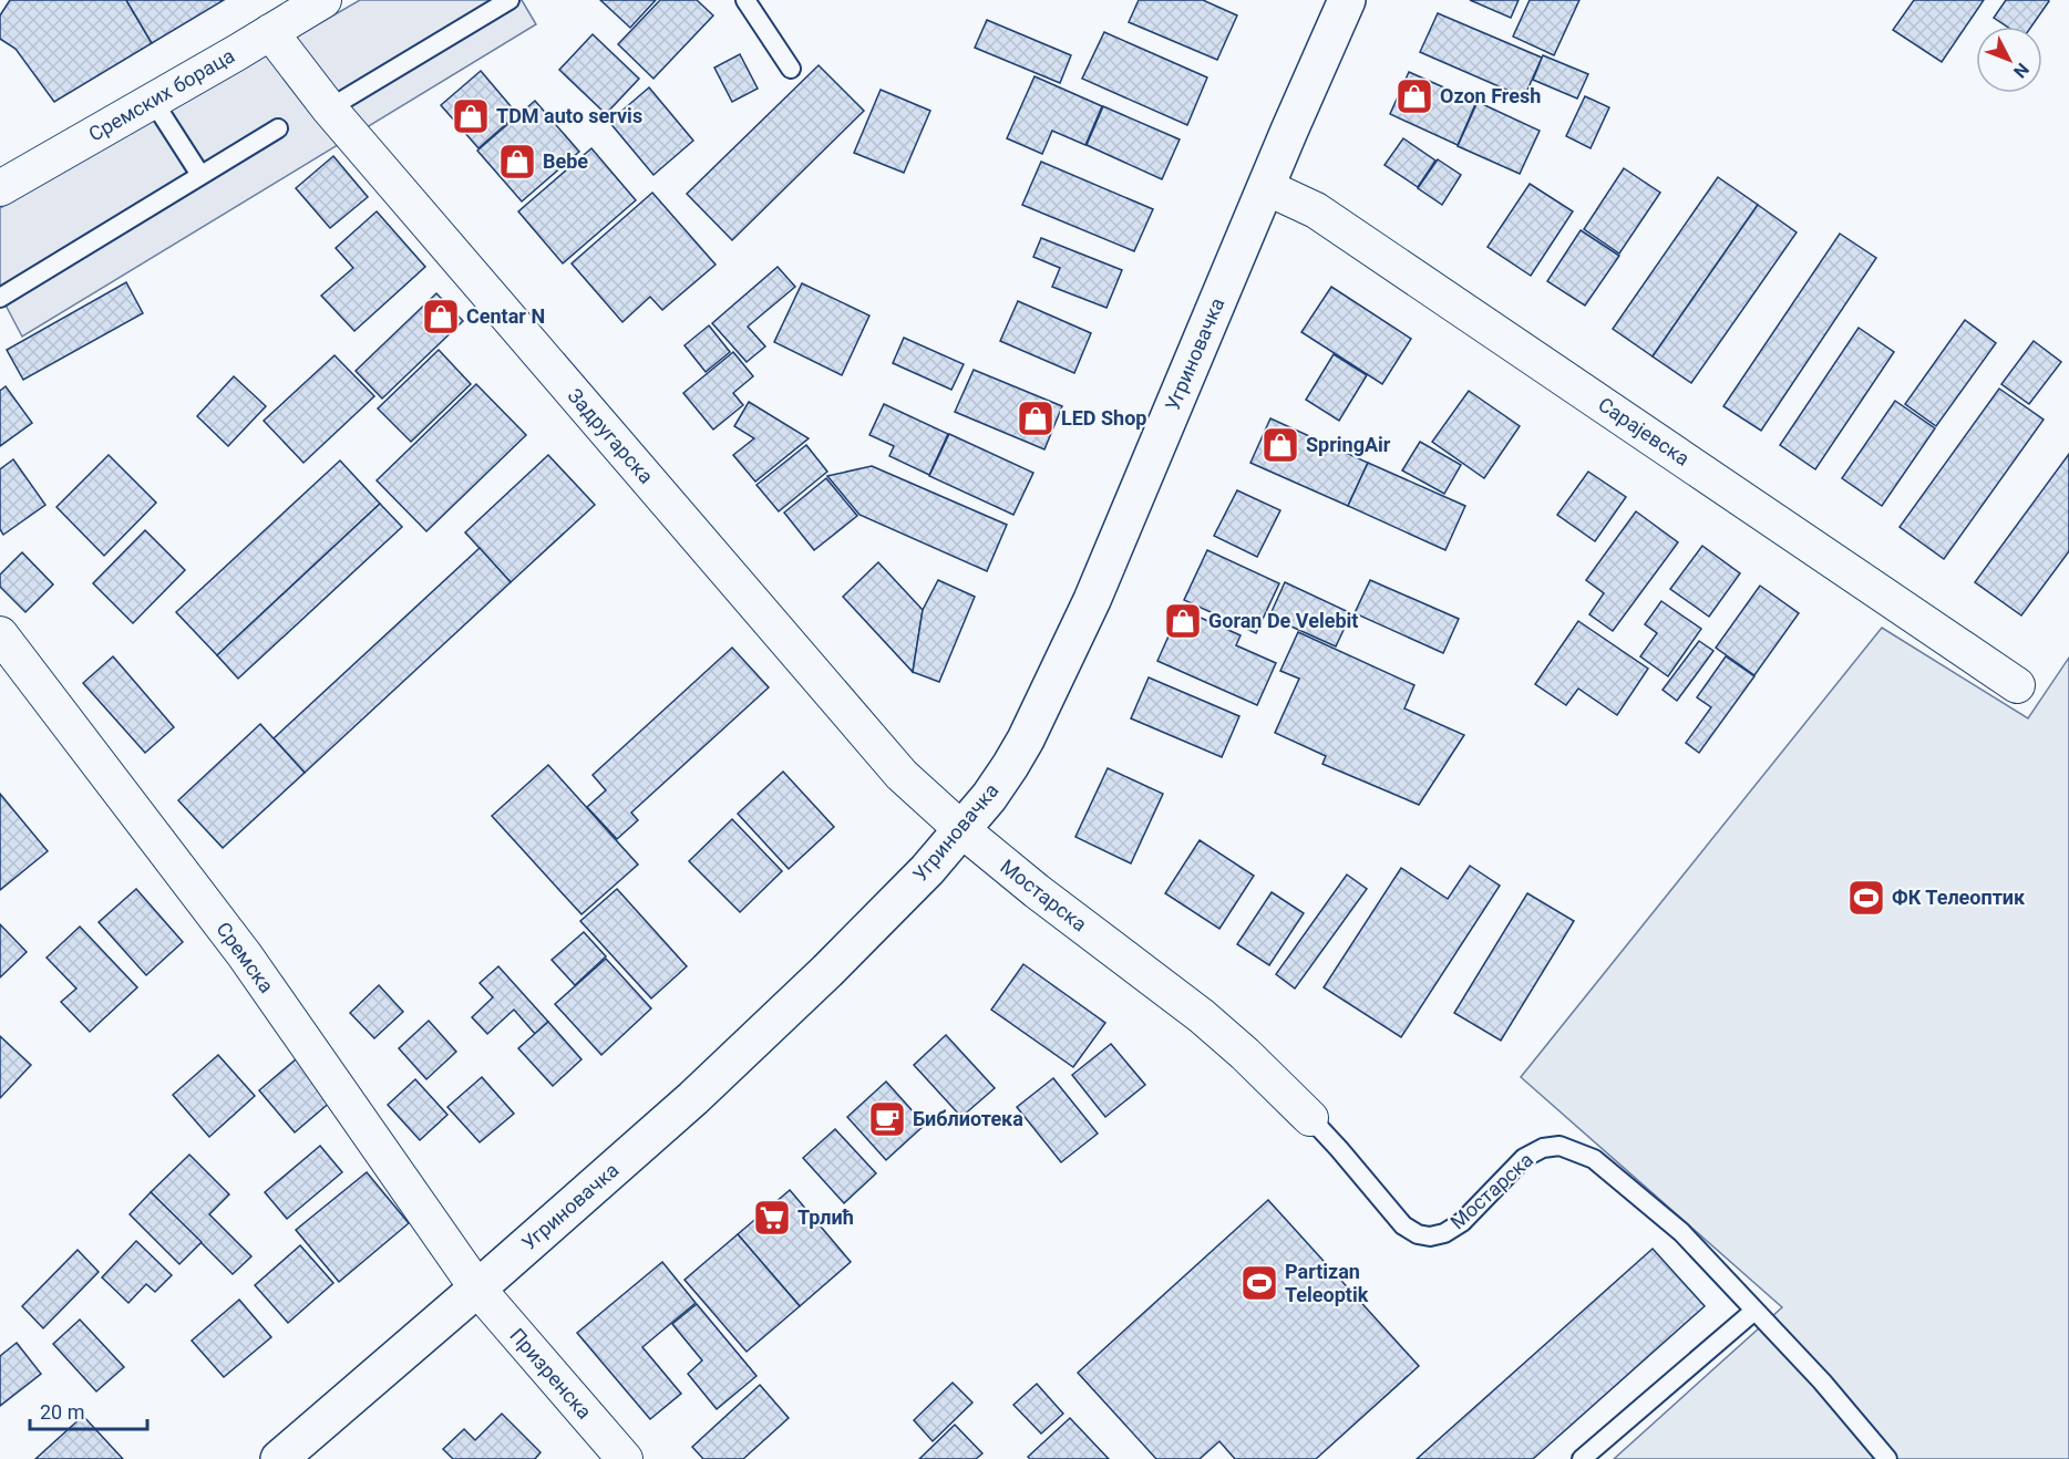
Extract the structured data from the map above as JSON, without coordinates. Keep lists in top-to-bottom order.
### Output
{
  "streets": {
    "main road": ["Угриновачка"],
    "street": [
      "Сремских бораца",
      "Сарајевска",
      "Задругарска",
      "Мостарска",
      "Сремска",
      "Призренска"
    ]
  },
  "crossings": [
    ["Сремских бораца", "Задругарска"],
    ["Угриновачка", "Сарајевска"],
    ["Угриновачка", "Задругарска"],
    ["Угриновачка", "Мостарска"],
    ["Угриновачка", "Сремска"],
    ["Угриновачка", "Призренска"],
    ["Задругарска", "Мостарска"],
    ["Сремска", "Призренска"]
  ],
  "places": {
    "shop": [
      "Ozon Fresh",
      "TDM auto servis",
      "Bebe",
      "Centar N",
      "LED Shop",
      "SpringAir",
      "Goran De Velebit"
    ],
    "sports": ["ФК Телеоптик", "Partizan Teleoptik"],
    "cafe": ["Библиотека"],
    "supermarket": ["Трлић"]
  },
  "scale_bar": "20 m",
  "north": "bottom right"
}
